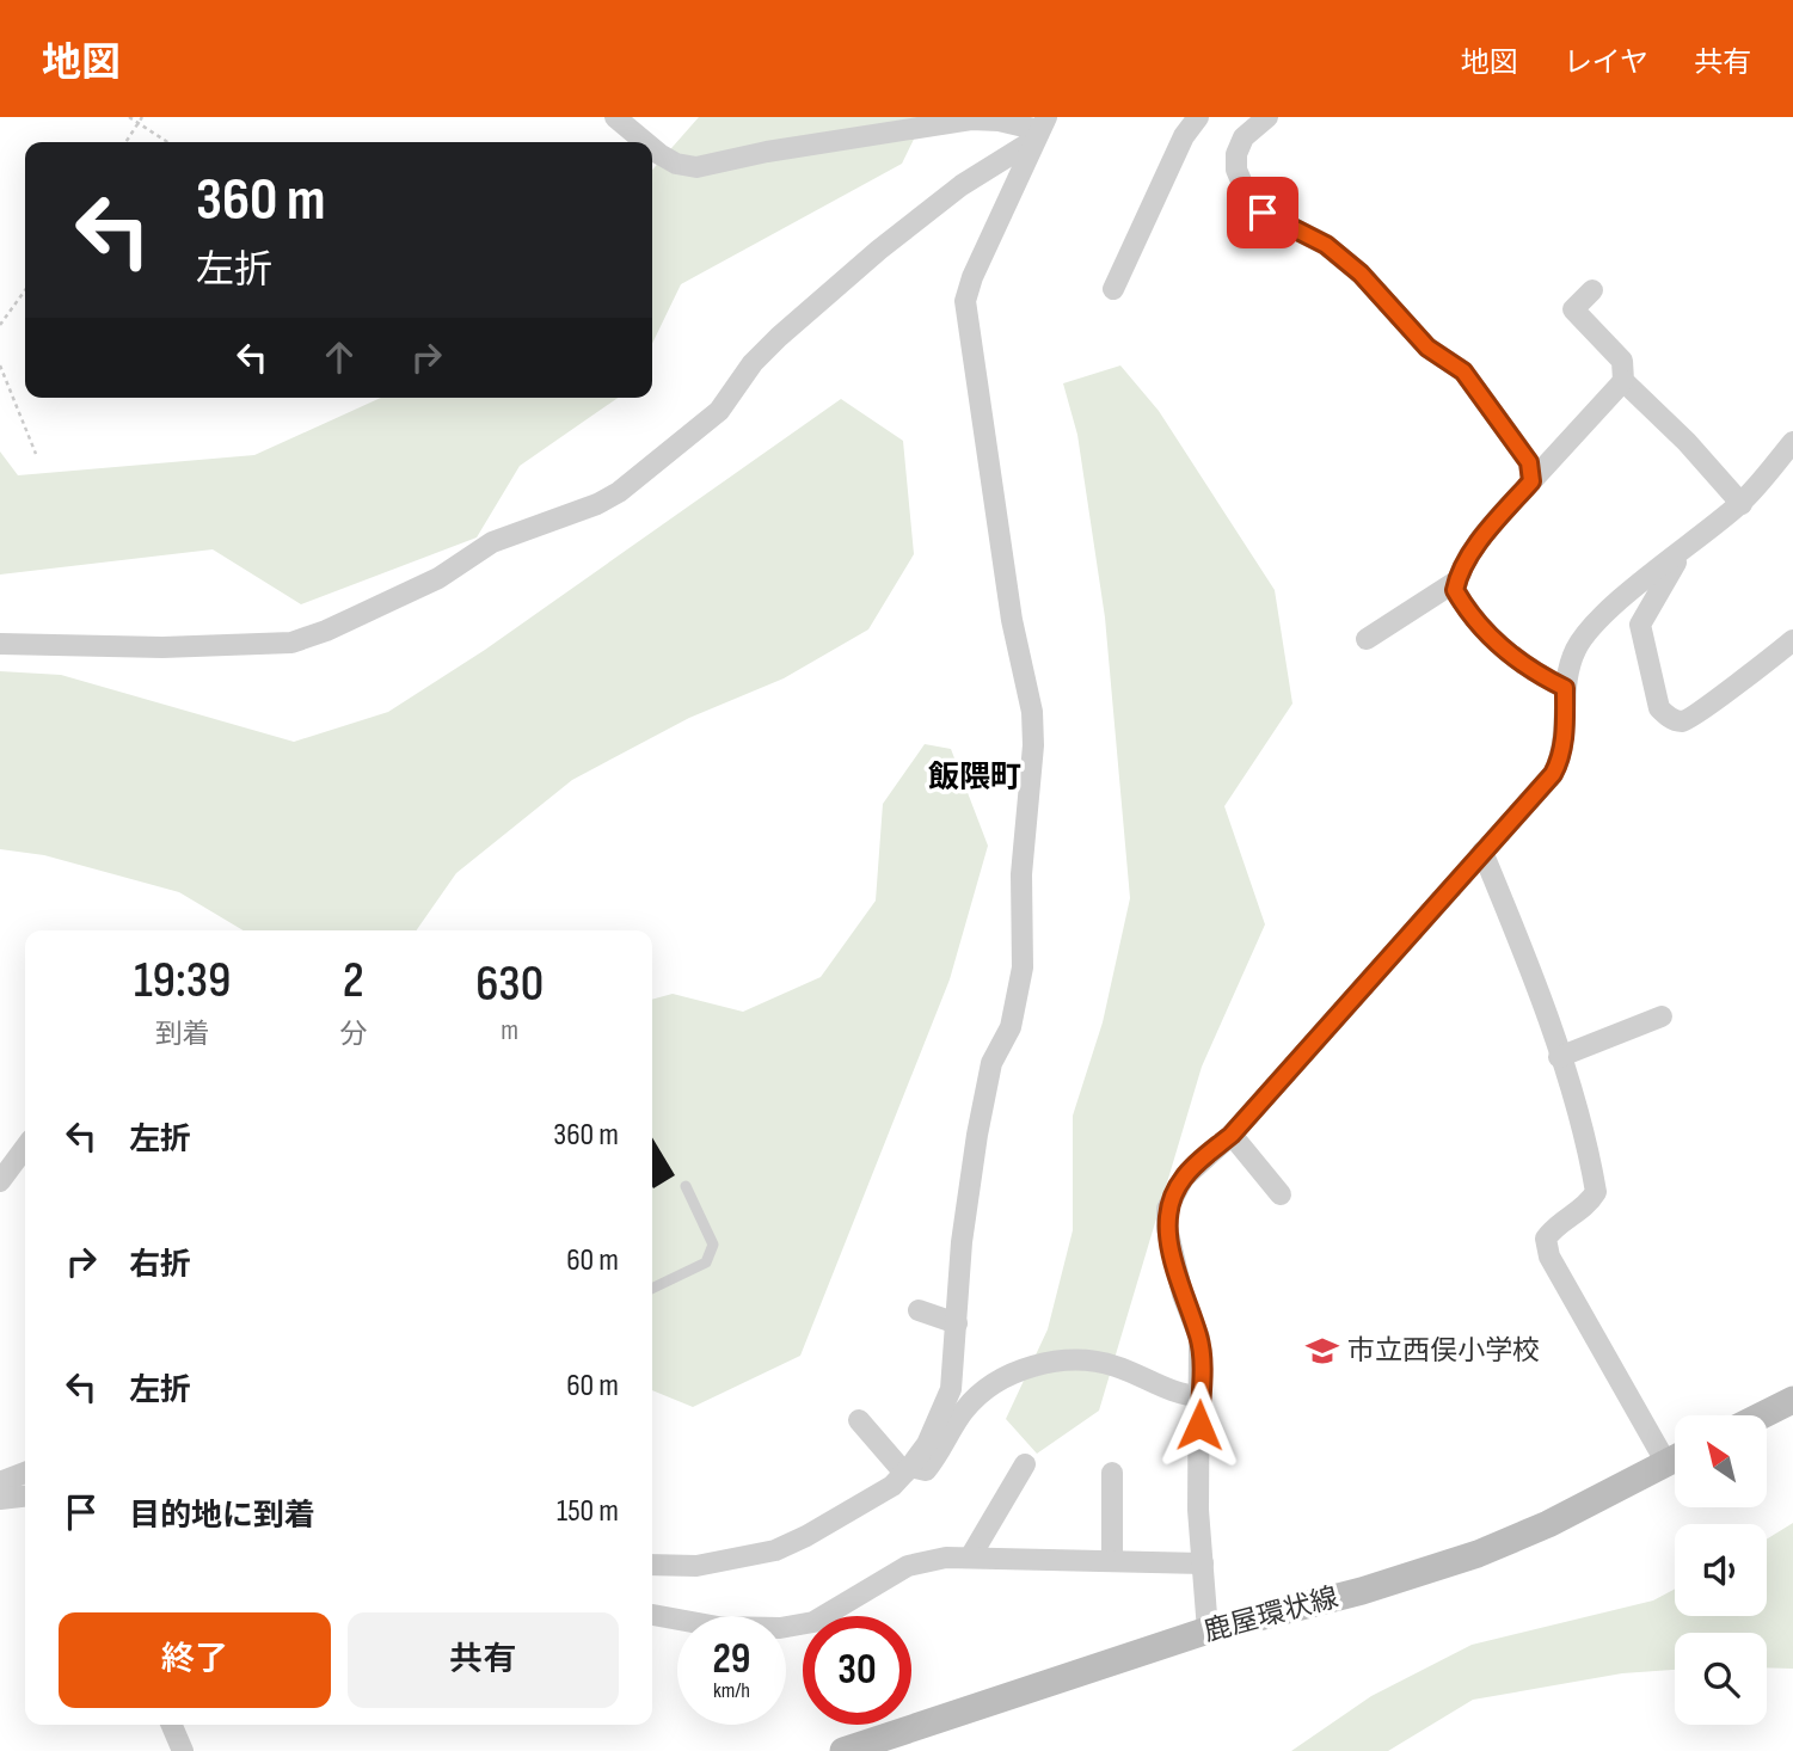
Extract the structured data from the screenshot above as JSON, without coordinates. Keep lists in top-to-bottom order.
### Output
{
  "streets": {
    "main road": ["鹿屋環状線"]
  },
  "districts": ["飯隈町"],
  "places": {
    "school or university": ["市立西俣小学校"]
  },
  "north": "top left",
  "page": {
    "header": "地図",
    "nav": ["地図", "レイヤ", "共有"],
    "turn": ["360 m", "左折"],
    "eta": [
      "19:39",
      "到着",
      "2",
      "分",
      "630",
      "m"
    ],
    "list": [
      {
        "name": "左折",
        "value": "360 m"
      },
      {
        "name": "右折",
        "value": "60 m"
      },
      {
        "name": "左折",
        "value": "60 m"
      },
      {
        "name": "目的地に到着",
        "value": "150 m"
      }
    ],
    "buttons": ["終了", "共有"],
    "speed": "29 km/h",
    "limit": "30"
  }
}
